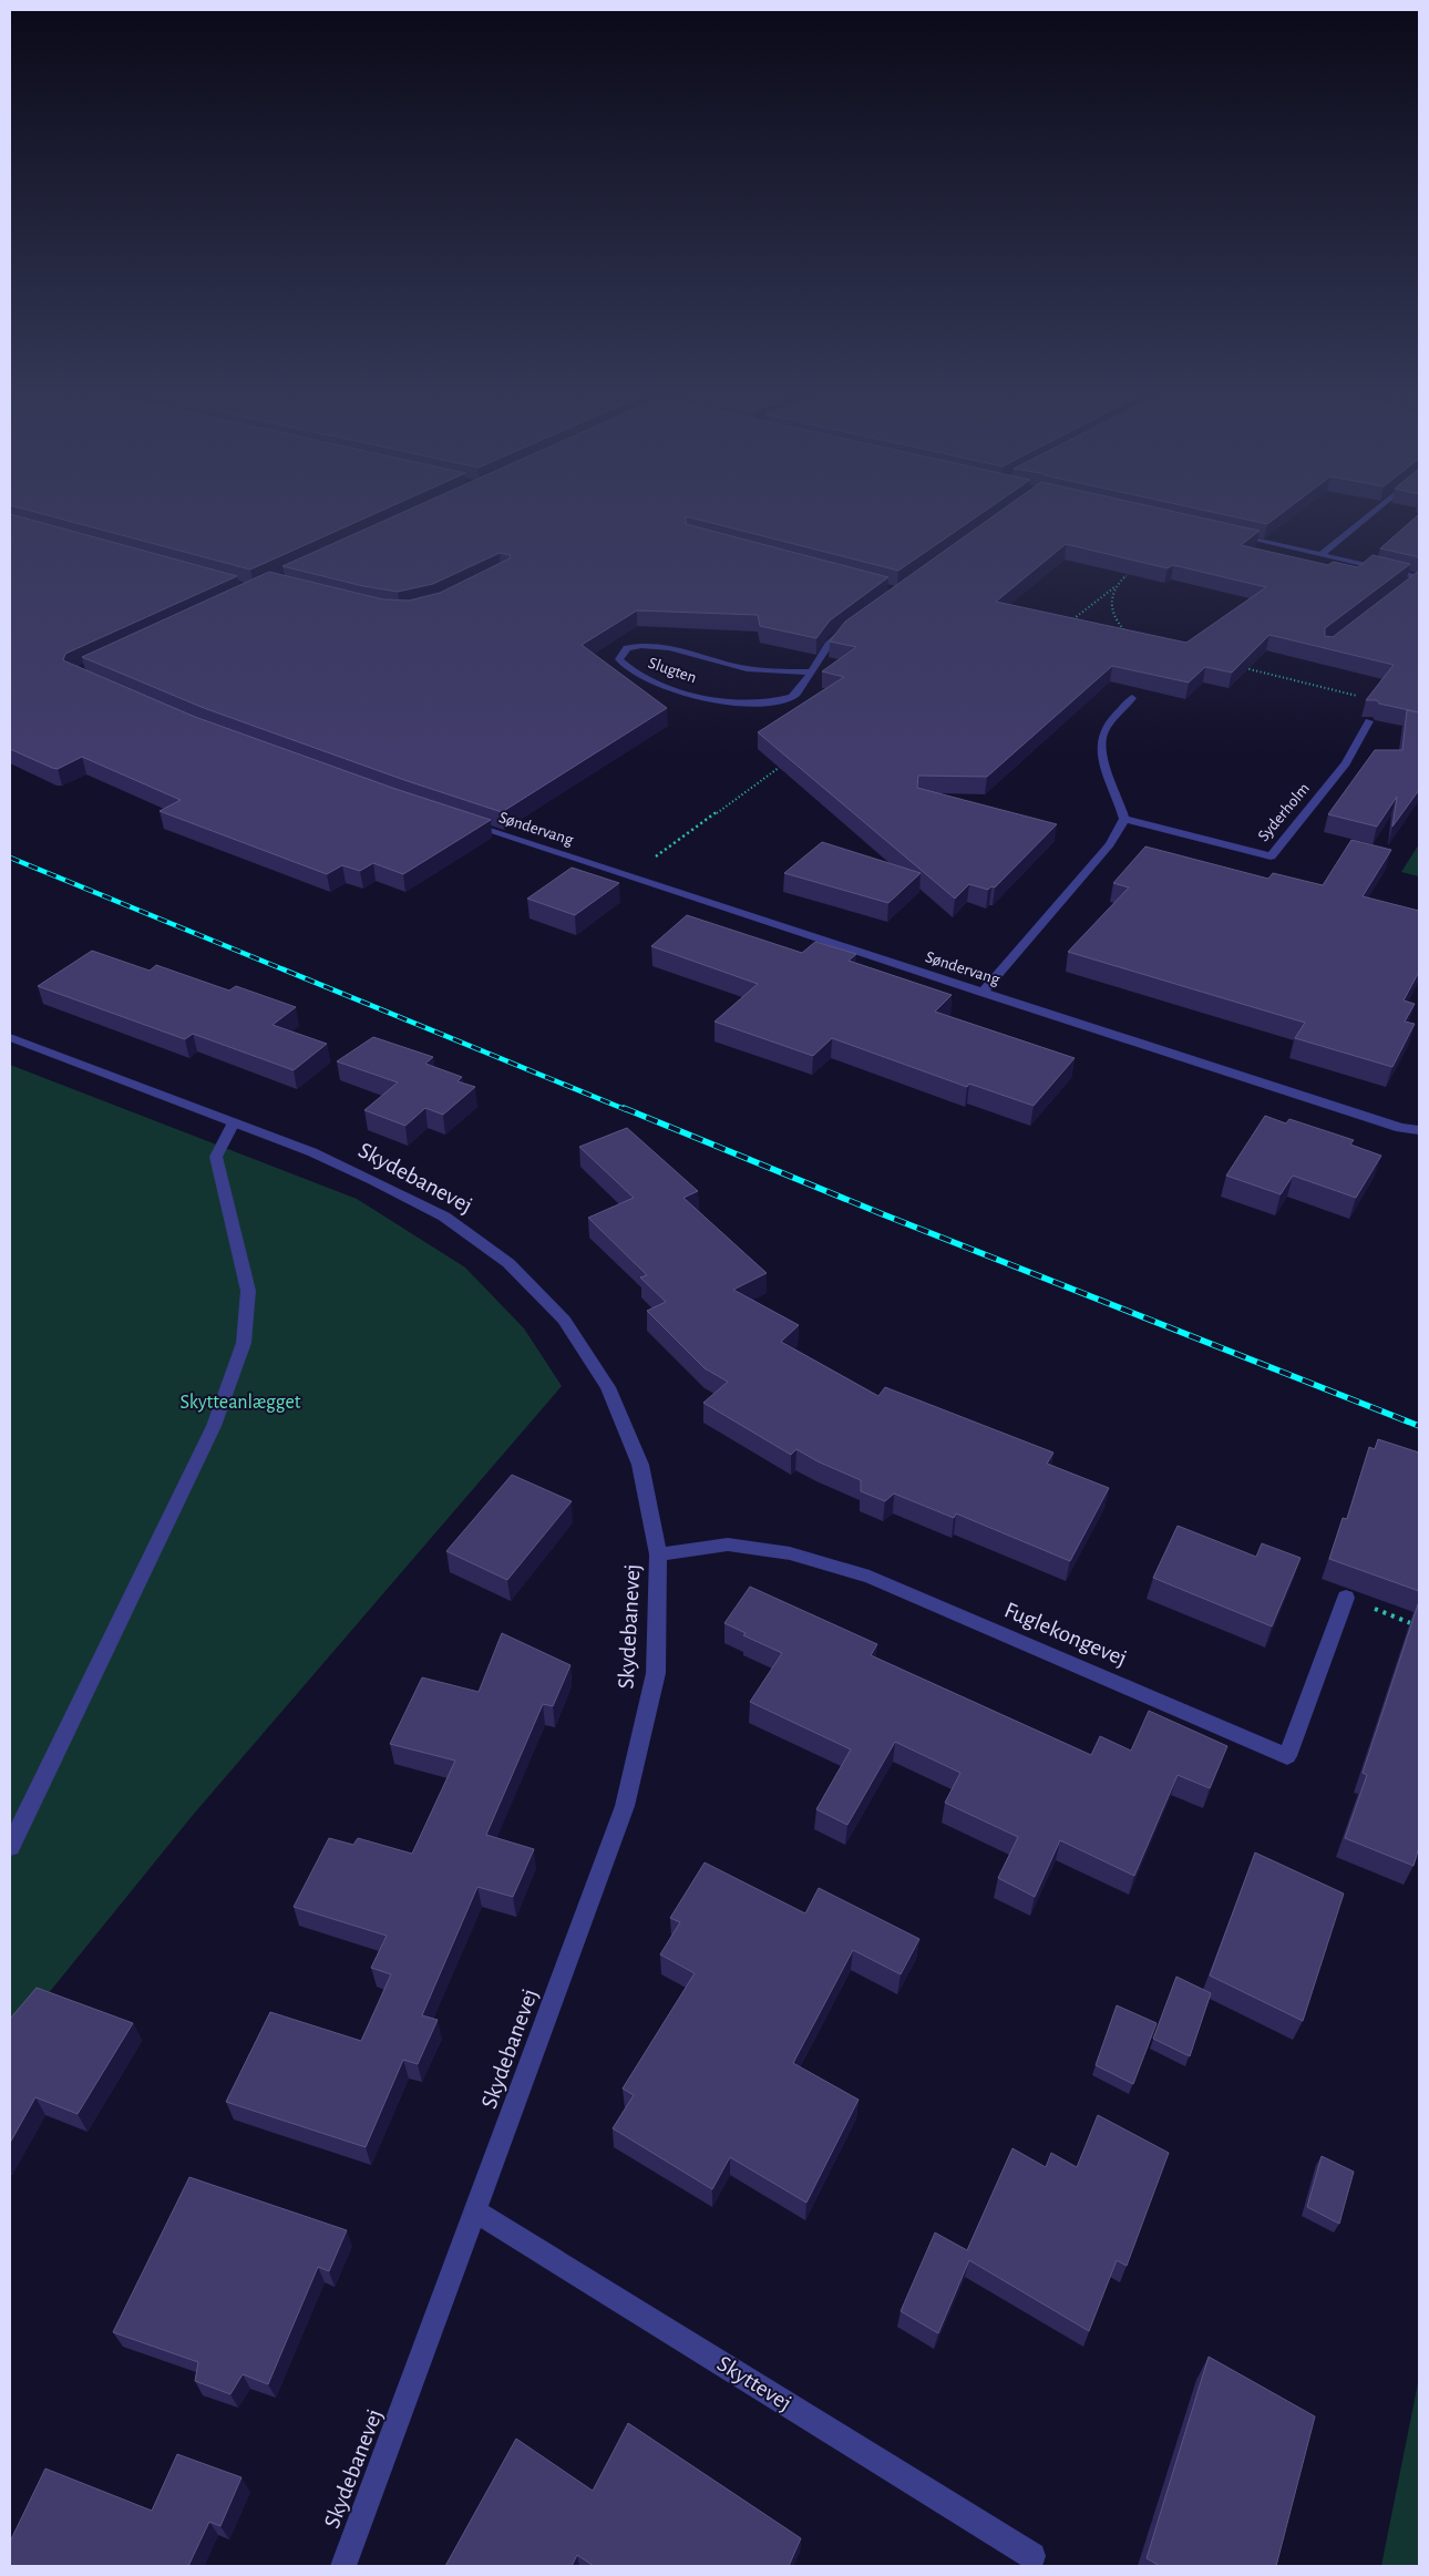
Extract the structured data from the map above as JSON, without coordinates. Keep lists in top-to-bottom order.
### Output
{
  "streets": {
    "street": [
      "Slugten",
      "Syderholm",
      "Søndervang",
      "Skydebanevej",
      "Fuglekongevej",
      "Skyttevej"
    ]
  },
  "crossings": [
    ["Skydebanevej", "Fuglekongevej"],
    ["Skydebanevej", "Skyttevej"]
  ],
  "parks": ["Skytteanlægget"]
}
